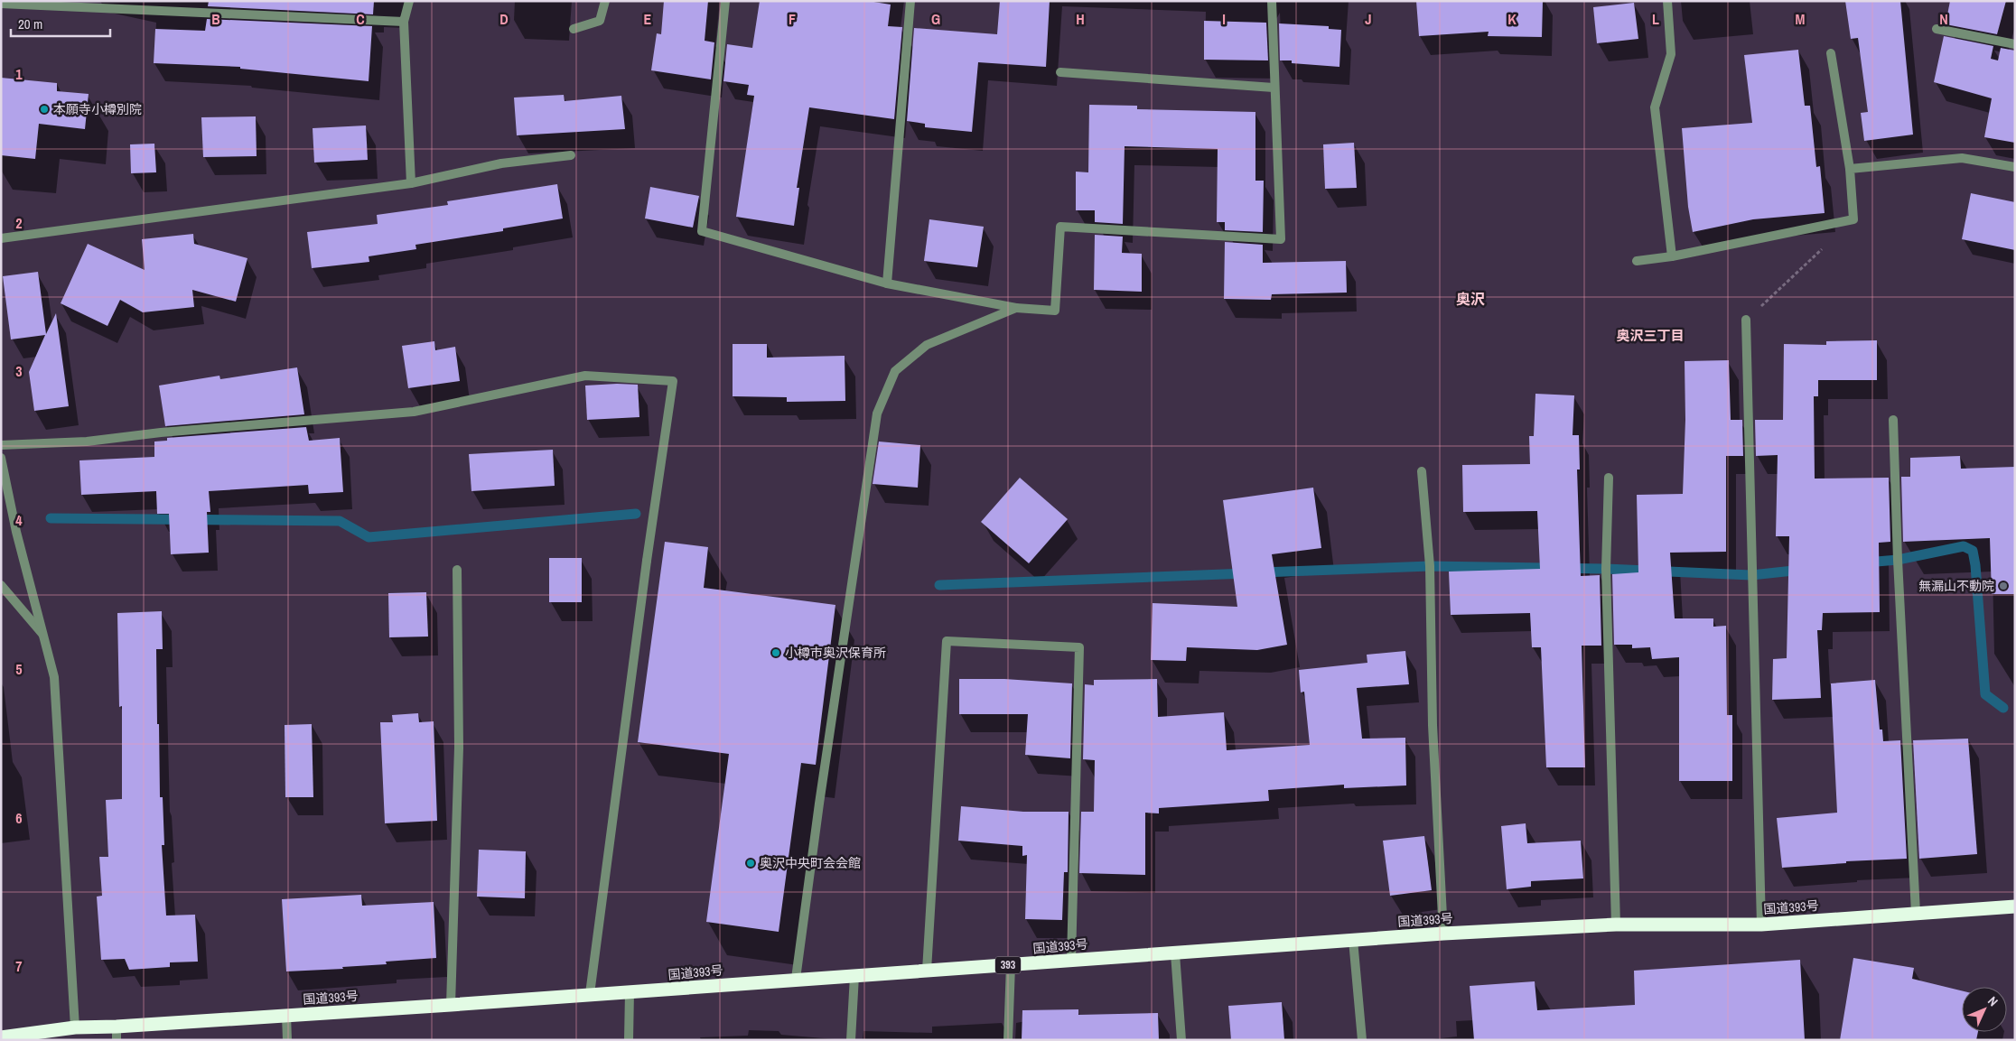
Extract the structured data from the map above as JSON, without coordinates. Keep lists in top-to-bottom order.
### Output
{
  "streets": {
    "highway": ["国道393号", "393"]
  },
  "districts": ["奥沢", "奥沢三丁目"],
  "places": [
    "本願寺小樽別院",
    "無漏山不動院",
    "小樽市奥沢保育所",
    "奥沢中央町会会館"
  ],
  "scale_bar": "20 m",
  "north": "top right",
  "grid": {
    "columns": [
      "B",
      "C",
      "D",
      "E",
      "F",
      "G",
      "H",
      "I",
      "J",
      "K",
      "L",
      "M",
      "N"
    ],
    "rows": [
      "1",
      "2",
      "3",
      "4",
      "5",
      "6",
      "7"
    ]
  }
}
